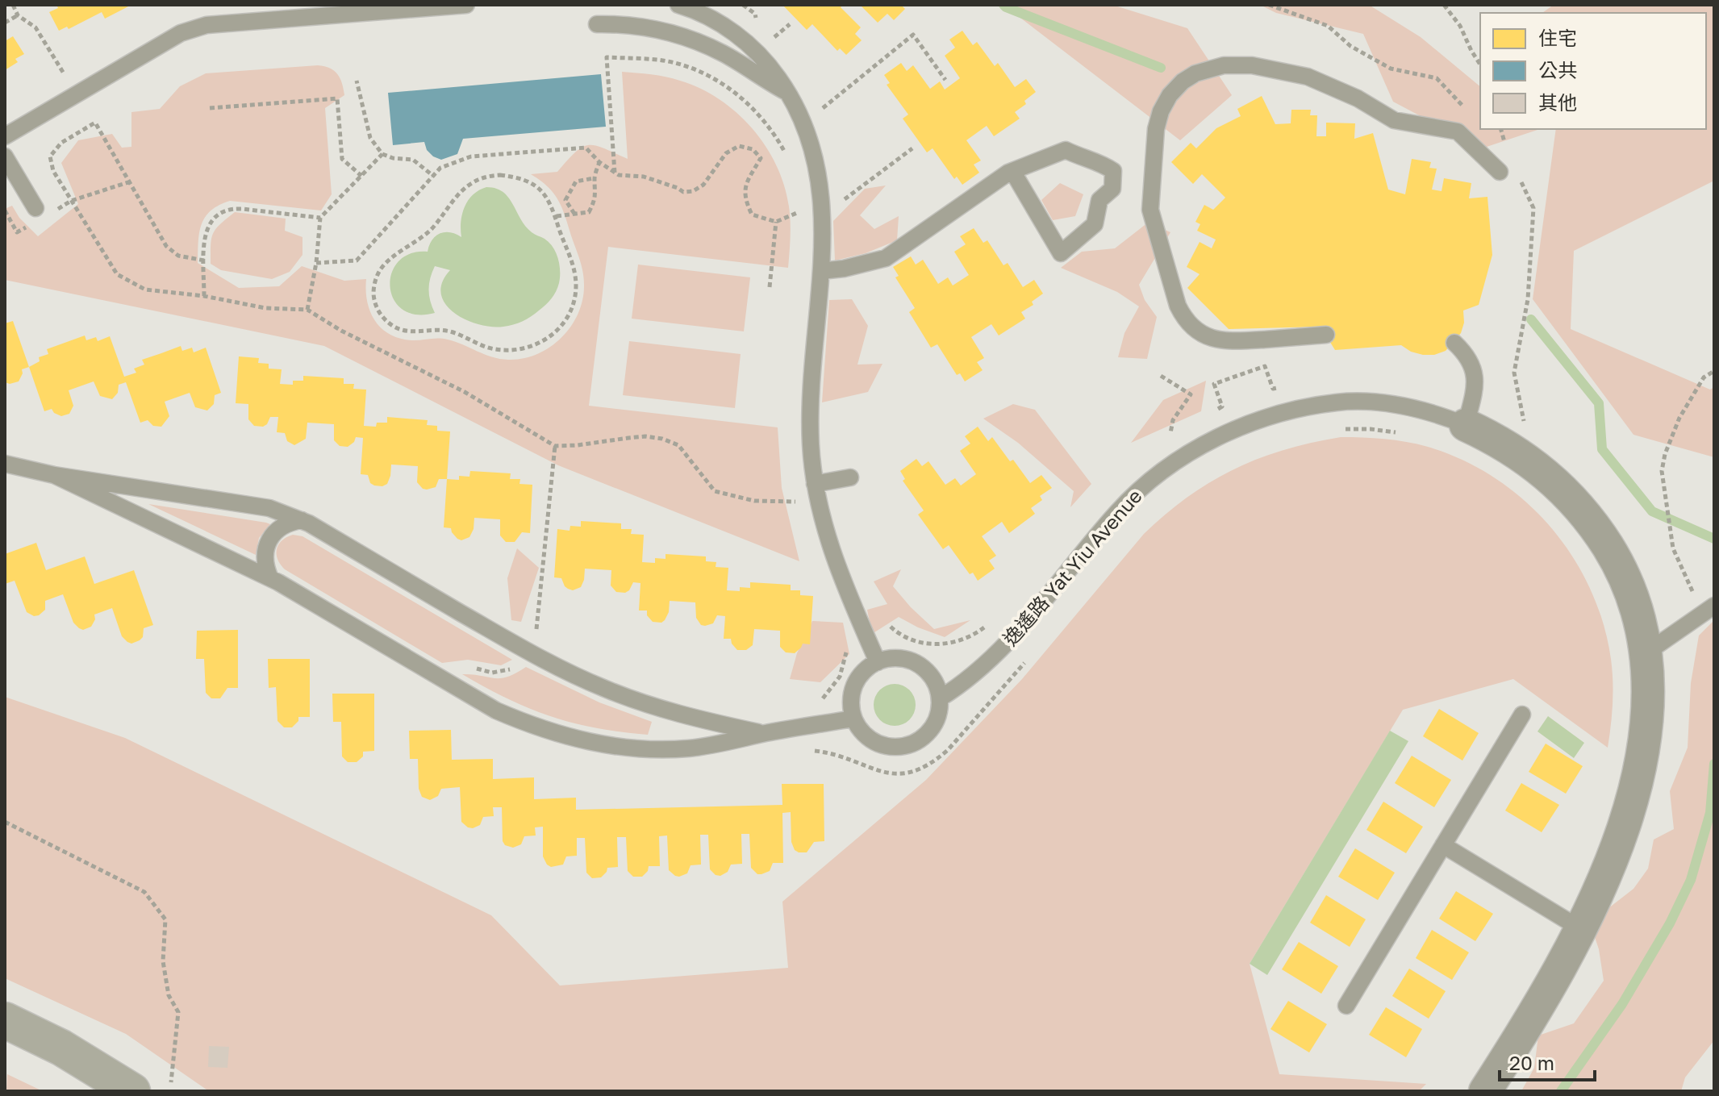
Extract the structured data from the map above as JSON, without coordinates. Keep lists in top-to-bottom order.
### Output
{
  "streets": {
    "street": ["逸遙路 Yat Yiu Avenue"]
  },
  "legend": ["住宅", "公共", "其他"],
  "scale_bar": "20 m"
}
